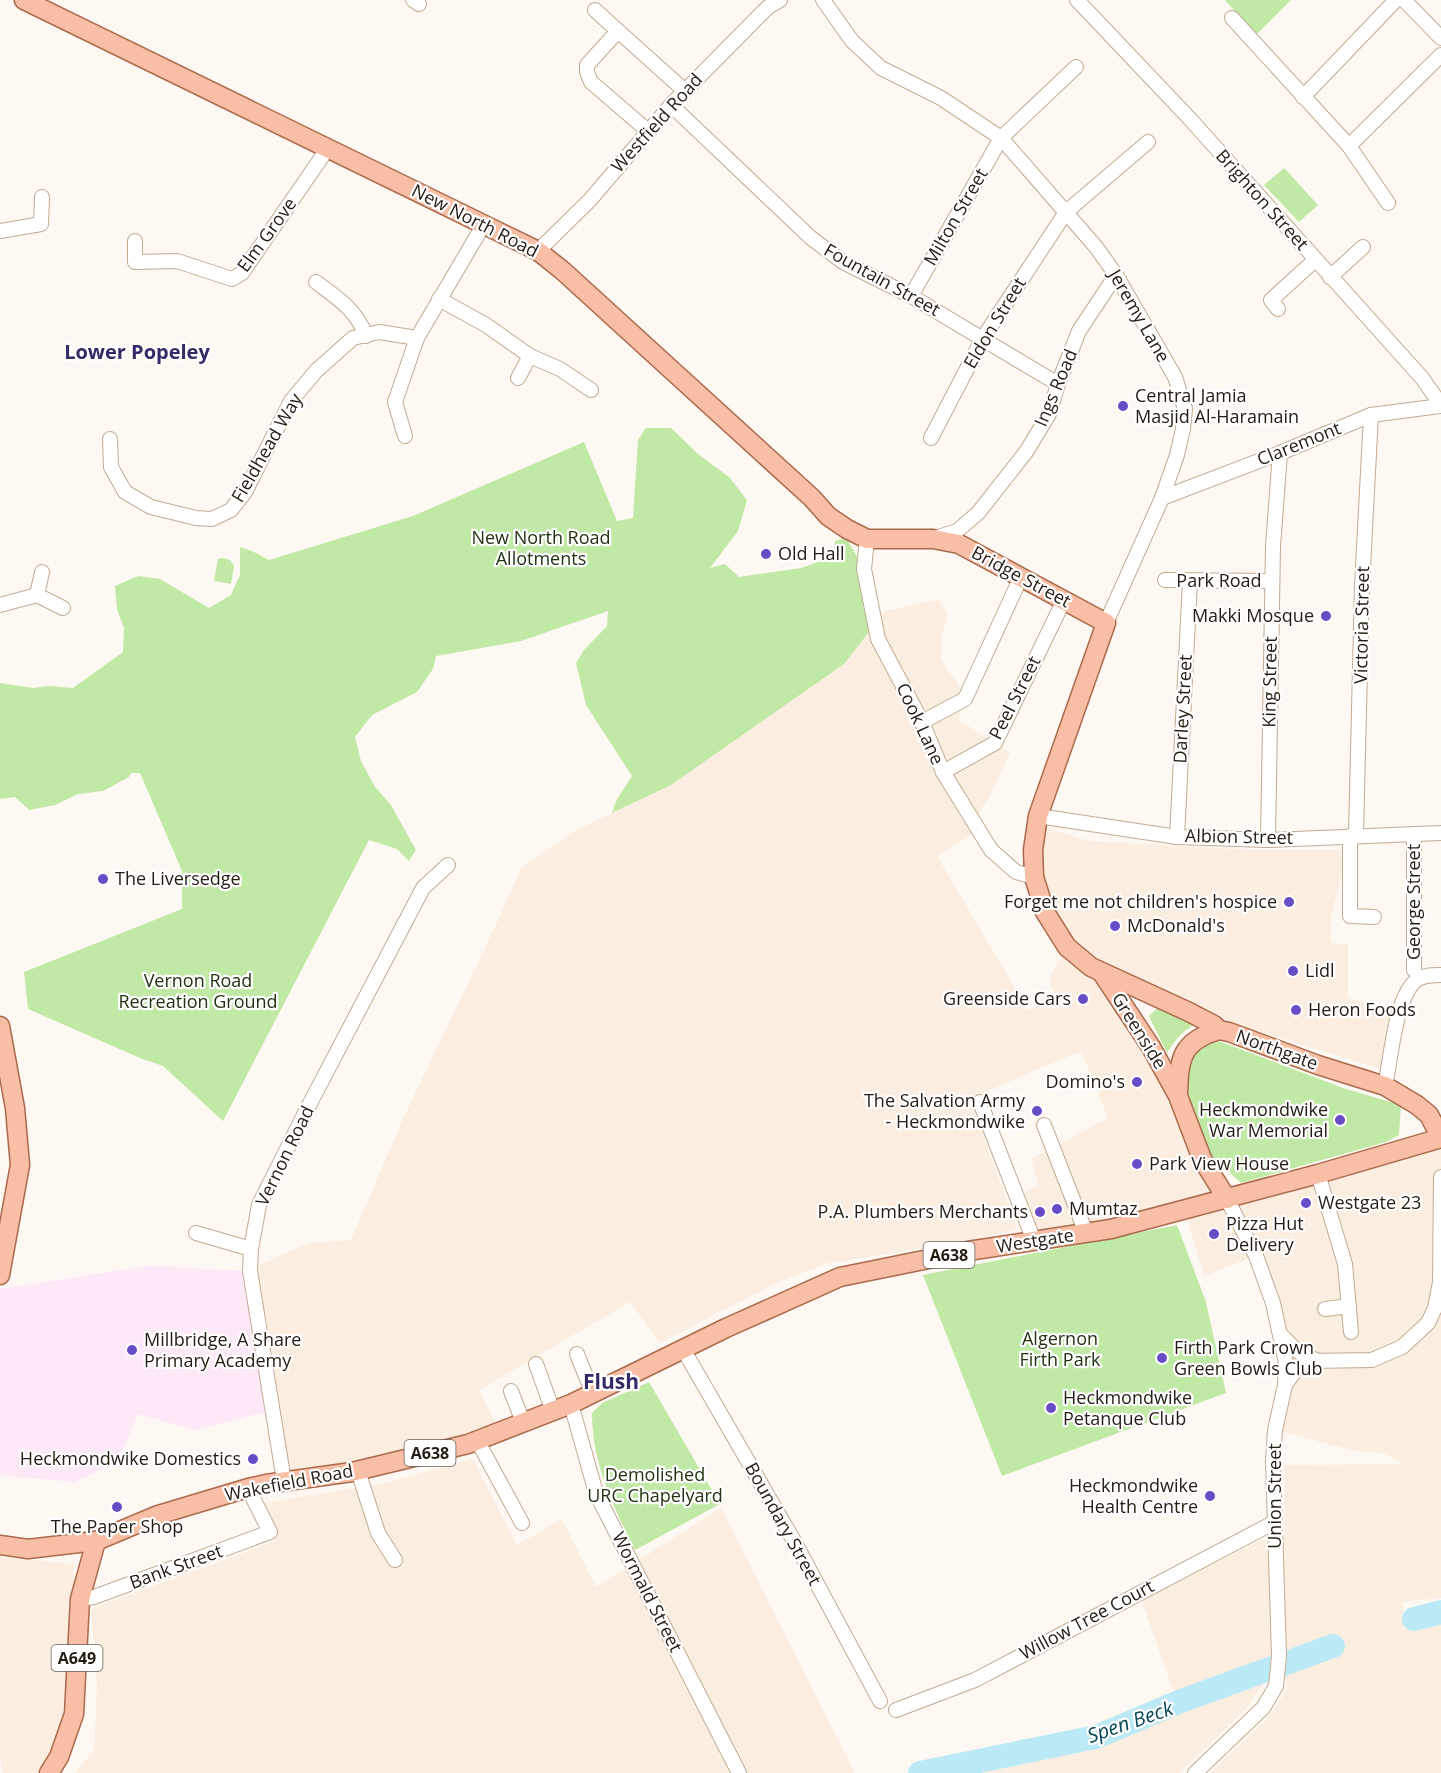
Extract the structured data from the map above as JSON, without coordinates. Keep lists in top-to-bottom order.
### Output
{
  "streets": {
    "main road": [
      "New North Road",
      "Jeremy Lane",
      "Bridge Street",
      "Greenside",
      "Northgate",
      "Westgate",
      "A638",
      "Wakefield Road",
      "A649"
    ],
    "street": [
      "Westfield Road",
      "Brighton Street",
      "Milton Street",
      "Elm Grove",
      "Fountain Street",
      "Eldon Street",
      "Ings Road",
      "Claremont",
      "Fieldhead Way",
      "Park Road",
      "Victoria Street",
      "King Street",
      "Peel Street",
      "Darley Street",
      "Cook Lane",
      "Albion Street",
      "George Street",
      "Vernon Road",
      "Union Street",
      "Boundary Street",
      "Bank Street",
      "Wormald Street",
      "Willow Tree Court"
    ]
  },
  "crossings": [
    ["Westfield Road", "New North Road"],
    ["Westfield Road", "Fountain Street"],
    ["Brighton Street", "Claremont"],
    ["Milton Street", "Fountain Street"],
    ["Milton Street", "Jeremy Lane"],
    ["New North Road", "Elm Grove"],
    ["New North Road", "Ings Road"],
    ["New North Road", "Bridge Street"],
    ["New North Road", "Cook Lane"],
    ["Fountain Street", "Eldon Street"],
    ["Fountain Street", "Ings Road"],
    ["Jeremy Lane", "Eldon Street"],
    ["Jeremy Lane", "Ings Road"],
    ["Jeremy Lane", "Claremont"],
    ["Jeremy Lane", "Bridge Street"],
    ["Jeremy Lane", "Cook Lane"],
    ["Jeremy Lane", "Albion Street"],
    ["Jeremy Lane", "Greenside"],
    ["Ings Road", "Bridge Street"],
    ["Claremont", "Victoria Street"],
    ["Claremont", "King Street"],
    ["Bridge Street", "Peel Street"],
    ["Park Road", "King Street"],
    ["Park Road", "Darley Street"],
    ["Victoria Street", "Albion Street"],
    ["King Street", "Albion Street"],
    ["Peel Street", "Cook Lane"],
    ["Darley Street", "Albion Street"],
    ["Cook Lane", "Greenside"],
    ["Albion Street", "George Street"],
    ["Greenside", "Northgate"],
    ["Greenside", "Westgate"],
    ["Greenside", "Union Street"],
    ["Northgate", "Westgate"],
    ["Vernon Road", "Wakefield Road"],
    ["Westgate", "Wakefield Road"],
    ["Westgate", "Union Street"],
    ["Westgate", "Boundary Street"],
    ["A638", "Wakefield Road"],
    ["A638", "A649"],
    ["Wakefield Road", "Bank Street"],
    ["Wakefield Road", "Wormald Street"],
    ["Wakefield Road", "A649"],
    ["Union Street", "Willow Tree Court"],
    ["Bank Street", "A649"]
  ],
  "districts": ["Lower Popeley", "Flush"],
  "water": ["Spen Beck"],
  "parks": [
    "New North Road Allotments",
    "Vernon Road Recreation Ground",
    "Algernon Firth Park",
    "Demolished URC Chapelyard"
  ],
  "places": [
    "Central Jamia Masjid Al-Haramain",
    "Old Hall",
    "Makki Mosque",
    "The Liversedge",
    "Forget me not children's hospice",
    "McDonald's",
    "Lidl",
    "Greenside Cars",
    "Heron Foods",
    "Domino's",
    "The Salvation Army - Heckmondwike",
    "Heckmondwike War Memorial",
    "Park View House",
    "Westgate 23",
    "Mumtaz",
    "P.A. Plumbers Merchants",
    "Pizza Hut Delivery",
    "Millbridge, A Share Primary Academy",
    "Firth Park Crown Green Bowls Club",
    "Heckmondwike Petanque Club",
    "Heckmondwike Domestics",
    "Heckmondwike Health Centre",
    "The Paper Shop"
  ]
}
